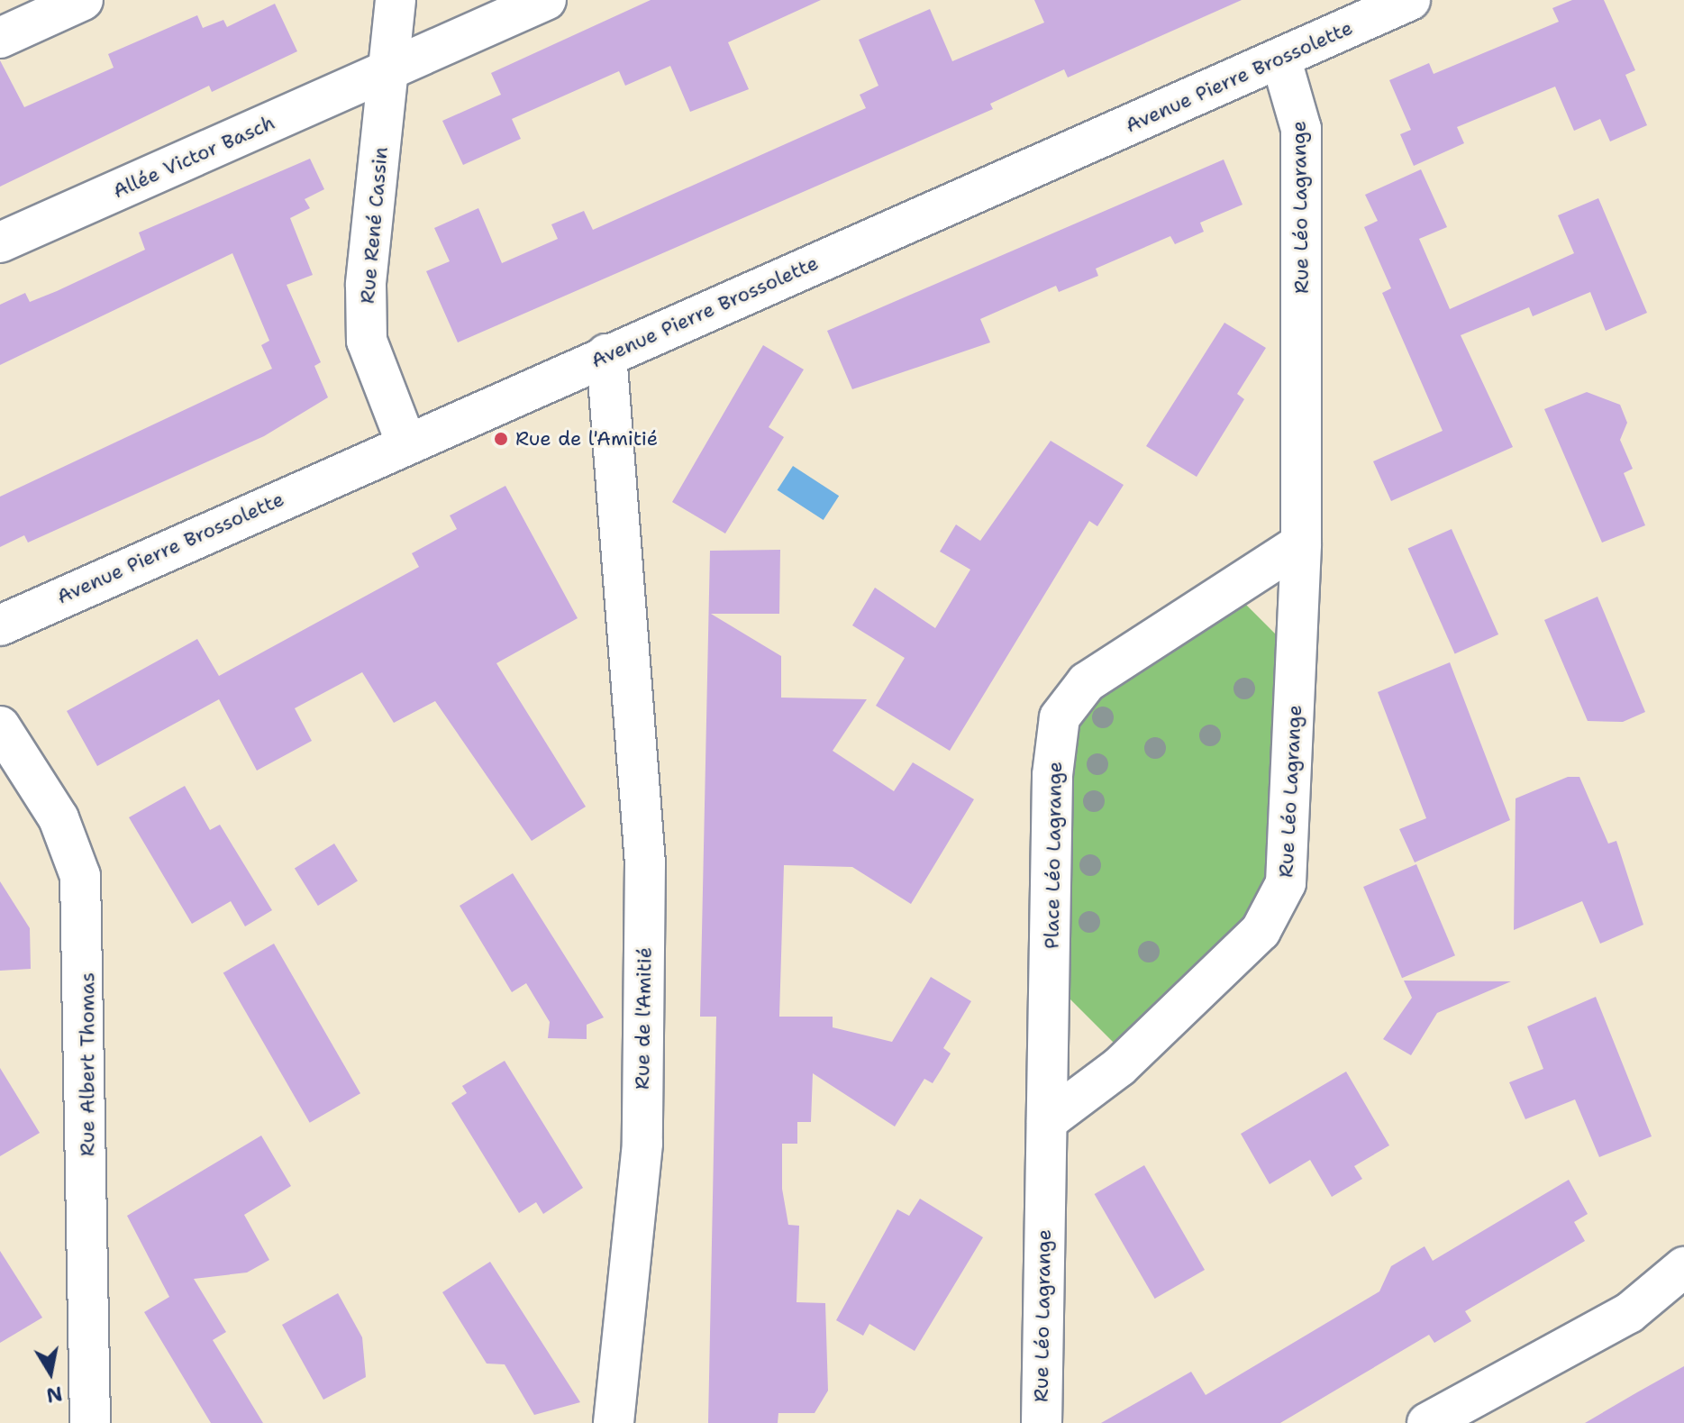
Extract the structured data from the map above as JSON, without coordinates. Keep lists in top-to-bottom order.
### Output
{
  "streets": {
    "street": [
      "Avenue Pierre Brossolette",
      "Allée Victor Basch",
      "Rue Léo Lagrange",
      "Rue René Cassin",
      "Place Léo Lagrange",
      "Rue de l'Amitié",
      "Rue Albert Thomas"
    ]
  },
  "crossings": [
    ["Avenue Pierre Brossolette", "Rue Léo Lagrange"],
    ["Avenue Pierre Brossolette", "Rue René Cassin"],
    ["Avenue Pierre Brossolette", "Rue de l'Amitié"],
    ["Allée Victor Basch", "Rue René Cassin"],
    ["Rue Léo Lagrange", "Place Léo Lagrange"]
  ],
  "places": ["Rue de l'Amitié"],
  "north": "bottom"
}
